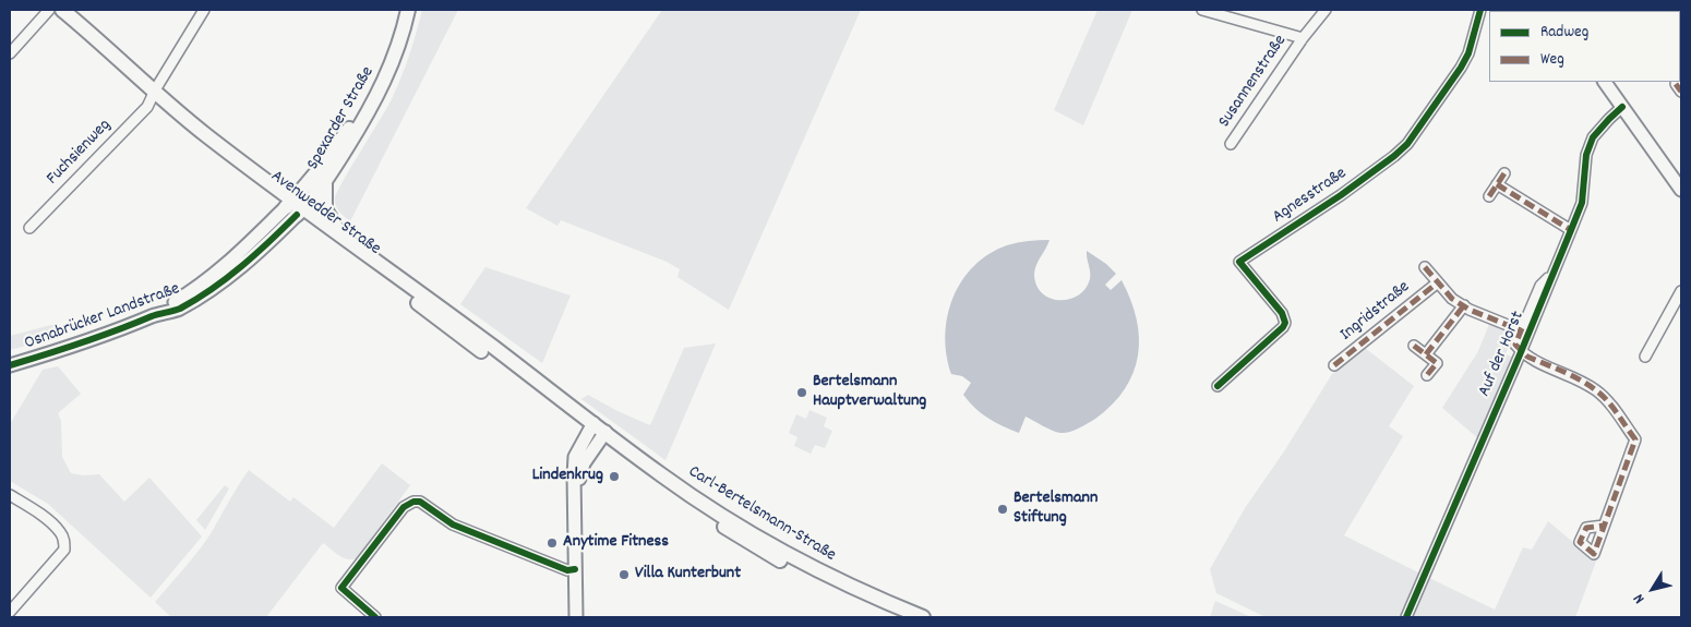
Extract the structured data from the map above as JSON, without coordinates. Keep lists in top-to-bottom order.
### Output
{
  "streets": {
    "main road": ["Spexarder Straße", "Avenwedder Straße", "Carl-Bertelsmann-Straße"],
    "street": [
      "Susannenstraße",
      "Fuchsienweg",
      "Agnesstraße",
      "Ingridstraße",
      "Osnabrücker Landstraße",
      "Auf der Horst"
    ]
  },
  "crossings": [
    ["Spexarder Straße", "Avenwedder Straße"],
    ["Spexarder Straße", "Osnabrücker Landstraße"],
    ["Fuchsienweg", "Avenwedder Straße"],
    ["Avenwedder Straße", "Osnabrücker Landstraße"],
    ["Avenwedder Straße", "Carl-Bertelsmann-Straße"],
    ["Ingridstraße", "Auf der Horst"]
  ],
  "places": [
    "Bertelsmann Hauptverwaltung",
    "Lindenkrug",
    "Bertelsmann Stiftung",
    "Anytime Fitness",
    "Villa Kunterbunt"
  ],
  "legend": ["Radweg", "Weg"],
  "north": "bottom left"
}
